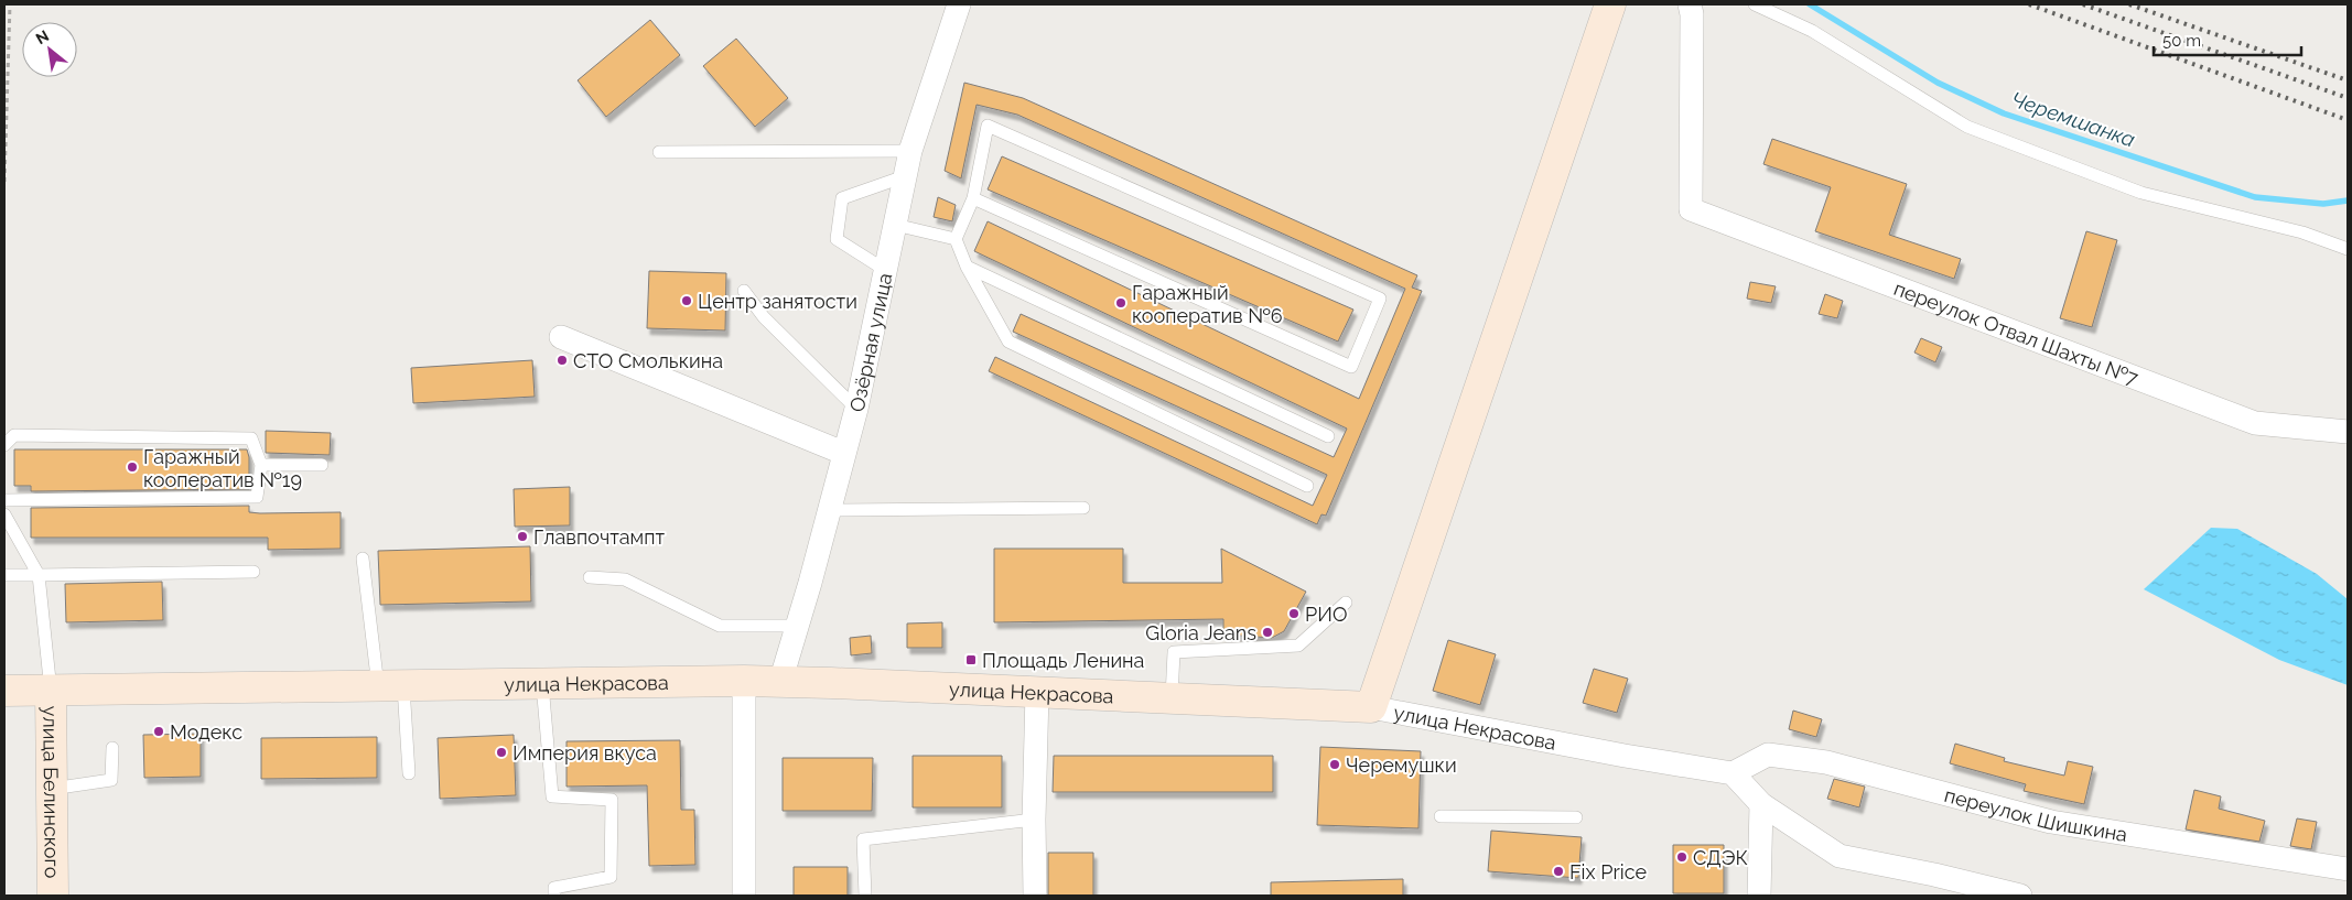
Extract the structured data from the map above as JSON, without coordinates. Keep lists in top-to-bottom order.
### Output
{
  "streets": {
    "main road": ["улица Некрасова", "улица Белинского"],
    "street": ["переулок Отвал Шахты №7", "Озёрная улица", "переулок Шишкина"]
  },
  "crossings": [
    ["Озёрная улица", "улица Некрасова"],
    ["улица Некрасова", "улица Белинского"],
    ["улица Некрасова", "переулок Шишкина"]
  ],
  "water": ["Черемшанка"],
  "places": {
    "other": [
      "Центр занятости",
      "Гаражный кооператив №6",
      "СТО Смолькина",
      "Гаражный кооператив №19",
      "Главпочтампт",
      "РИО",
      "Gloria Jeans",
      "Модекс",
      "Империя вкуса",
      "Черемушки",
      "СДЭК",
      "Fix Price"
    ],
    "transit": ["Площадь Ленина"]
  },
  "scale_bar": "50 m",
  "north": "top left"
}
